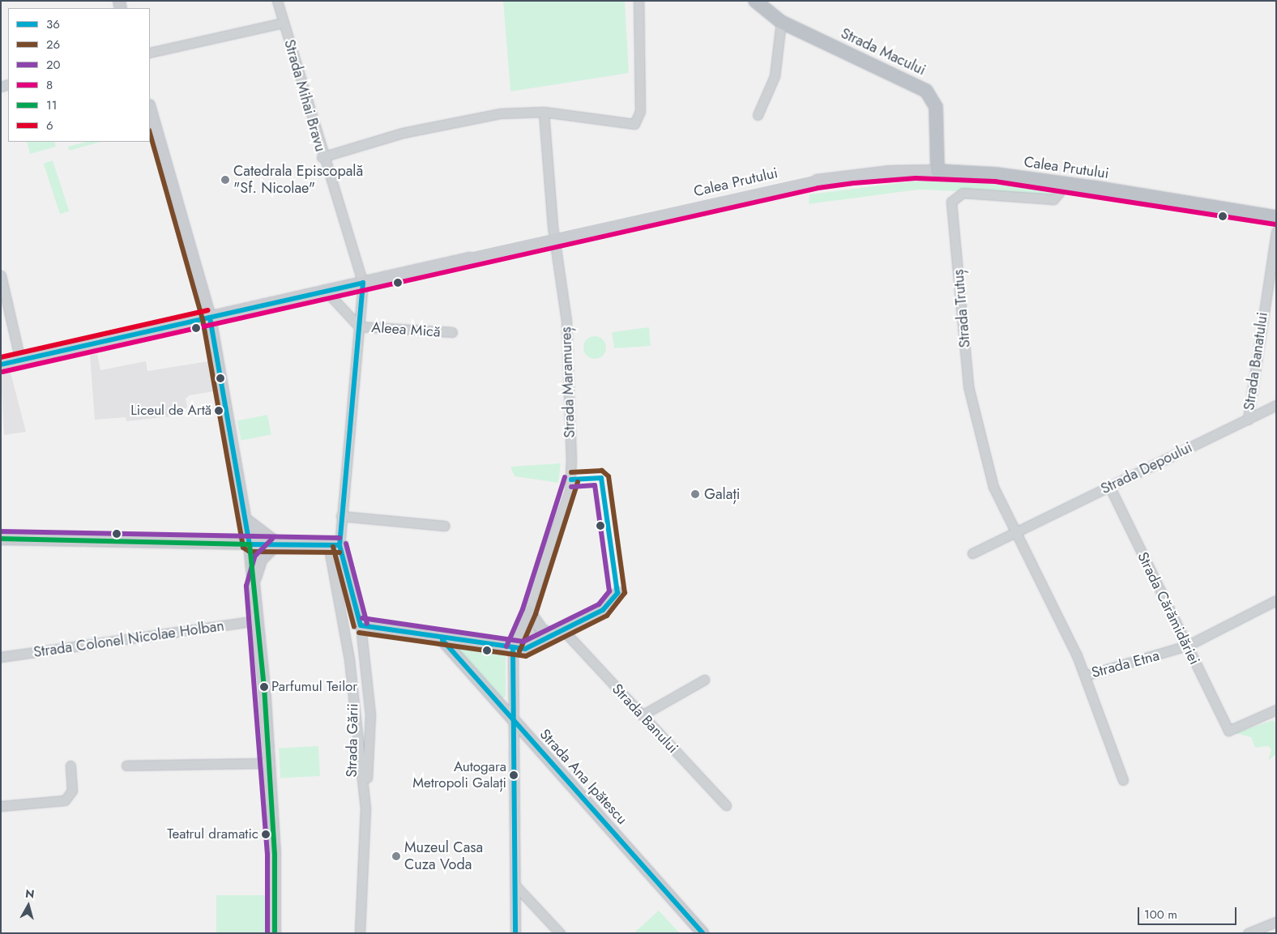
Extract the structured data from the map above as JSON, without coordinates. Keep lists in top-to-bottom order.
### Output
{
  "streets": {
    "highway": ["Strada Macului", "Calea Prutului"],
    "main road": ["Strada Gării", "Strada Ana Ipătescu"],
    "street": [
      "Strada Mihai Bravu",
      "Strada Trutuș",
      "Aleea Mică",
      "Strada Banatului",
      "Strada Maramureș",
      "Strada Depoului",
      "Strada Cărămidăriei",
      "Strada Colonel Nicolae Holban",
      "Strada Etna",
      "Strada Banului"
    ]
  },
  "crossings": [
    ["Strada Macului", "Calea Prutului"],
    ["Strada Mihai Bravu", "Calea Prutului"],
    ["Calea Prutului", "Strada Trutuș"],
    ["Strada Trutuș", "Strada Depoului"],
    ["Strada Banatului", "Strada Depoului"],
    ["Strada Depoului", "Strada Cărămidăriei"],
    ["Strada Cărămidăriei", "Strada Etna"]
  ],
  "places": [
    "Catedrala Episcopală \"Sf. Nicolae\"",
    "Liceul de Artă",
    "Galați",
    "Parfumul Teilor",
    "Autogara Metropoli Galați",
    "Teatrul dramatic",
    "Muzeul Casa Cuza Voda"
  ],
  "lines": [
    "transit line 26",
    "transit line 8",
    "transit line 36",
    "transit line 6",
    "transit line 20",
    "transit line 11"
  ],
  "legend": [
    "36",
    "26",
    "20",
    "8",
    "11",
    "6"
  ],
  "scale_bar": "100 m",
  "north": "top"
}
